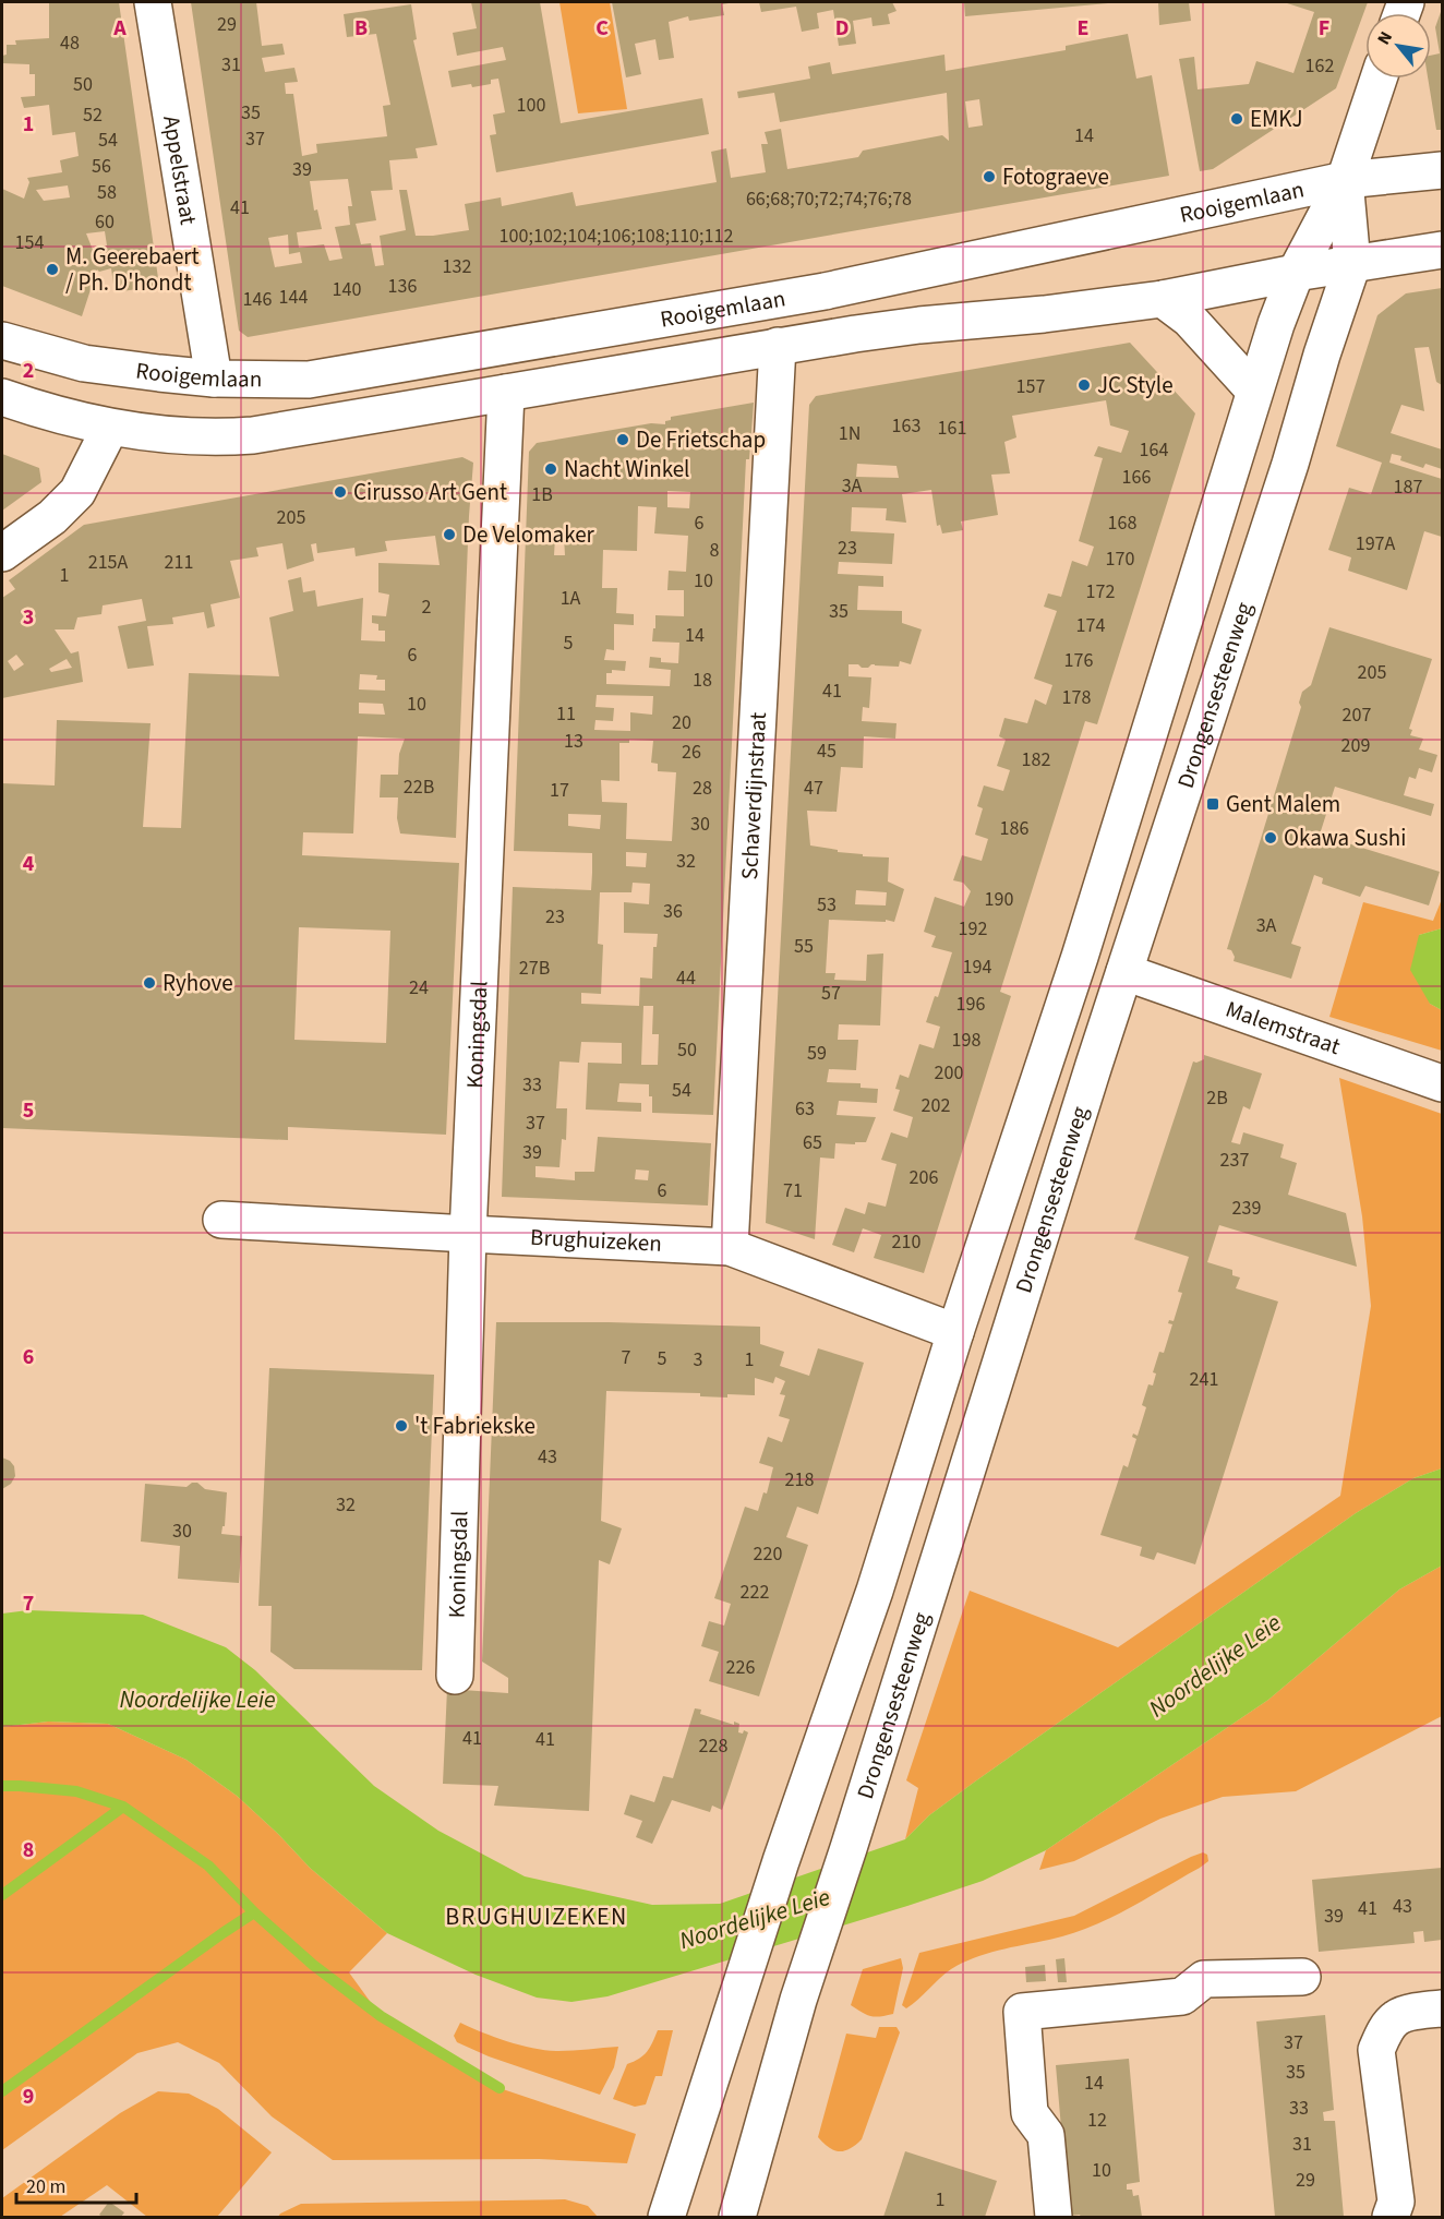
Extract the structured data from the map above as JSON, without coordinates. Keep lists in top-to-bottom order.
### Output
{
  "streets": {
    "main road": [
      "Appelstraat",
      "Rooigemlaan",
      "Drongensesteenweg",
      "Schaverdijnstraat",
      "Malemstraat",
      "Koningsdal",
      "Brughuizeken"
    ]
  },
  "crossings": [
    ["Appelstraat", "Rooigemlaan"],
    ["Rooigemlaan", "Drongensesteenweg"],
    ["Rooigemlaan", "Schaverdijnstraat"],
    ["Rooigemlaan", "Koningsdal"],
    ["Drongensesteenweg", "Malemstraat"],
    ["Drongensesteenweg", "Brughuizeken"],
    ["Schaverdijnstraat", "Brughuizeken"],
    ["Koningsdal", "Brughuizeken"]
  ],
  "districts": ["BRUGHUIZEKEN"],
  "water": ["Noordelijke Leie"],
  "places": {
    "other": [
      "EMKJ",
      "Fotograeve",
      "M. Geerebaert / Ph. D'hondt",
      "JC Style",
      "De Frietschap",
      "Nacht Winkel",
      "Cirusso Art Gent",
      "De Velomaker",
      "Okawa Sushi",
      "Ryhove",
      "'t Fabriekske"
    ],
    "transit": ["Gent Malem"]
  },
  "house_numbers": [
    "29",
    "48",
    "31",
    "162",
    "50",
    "100",
    "35",
    "52",
    "14",
    "37",
    "54",
    "56",
    "39",
    "58",
    "66;68;70;72;74;76;78",
    "41",
    "60",
    "100;102;104;106;108;110;112",
    "154",
    "132",
    "136",
    "140",
    "144",
    "146",
    "157",
    "163",
    "161",
    "1N",
    "164",
    "166",
    "3A",
    "187",
    "1B",
    "205",
    "6",
    "168",
    "197A",
    "23",
    "8",
    "170",
    "215A",
    "211",
    "1",
    "10",
    "172",
    "1A",
    "2",
    "35",
    "174",
    "14",
    "5",
    "6",
    "176",
    "205",
    "18",
    "41",
    "178",
    "10",
    "11",
    "207",
    "20",
    "13",
    "209",
    "45",
    "26",
    "182",
    "22B",
    "28",
    "47",
    "17",
    "30",
    "186",
    "32",
    "190",
    "53",
    "36",
    "23",
    "3A",
    "192",
    "55",
    "194",
    "27B",
    "44",
    "24",
    "57",
    "196",
    "198",
    "50",
    "59",
    "200",
    "33",
    "54",
    "2B",
    "202",
    "63",
    "37",
    "65",
    "39",
    "237",
    "206",
    "6",
    "71",
    "239",
    "210",
    "7",
    "5",
    "3",
    "1",
    "241",
    "43",
    "218",
    "32",
    "30",
    "220",
    "222",
    "226",
    "41",
    "41",
    "228",
    "43",
    "41",
    "39",
    "37",
    "35",
    "14",
    "33",
    "12",
    "31",
    "10",
    "29",
    "1"
  ],
  "scale_bar": "20 m",
  "north": "top left",
  "grid": {
    "columns": [
      "A",
      "B",
      "C",
      "D",
      "E",
      "F"
    ],
    "rows": [
      "1",
      "2",
      "3",
      "4",
      "5",
      "6",
      "7",
      "8",
      "9"
    ]
  }
}
